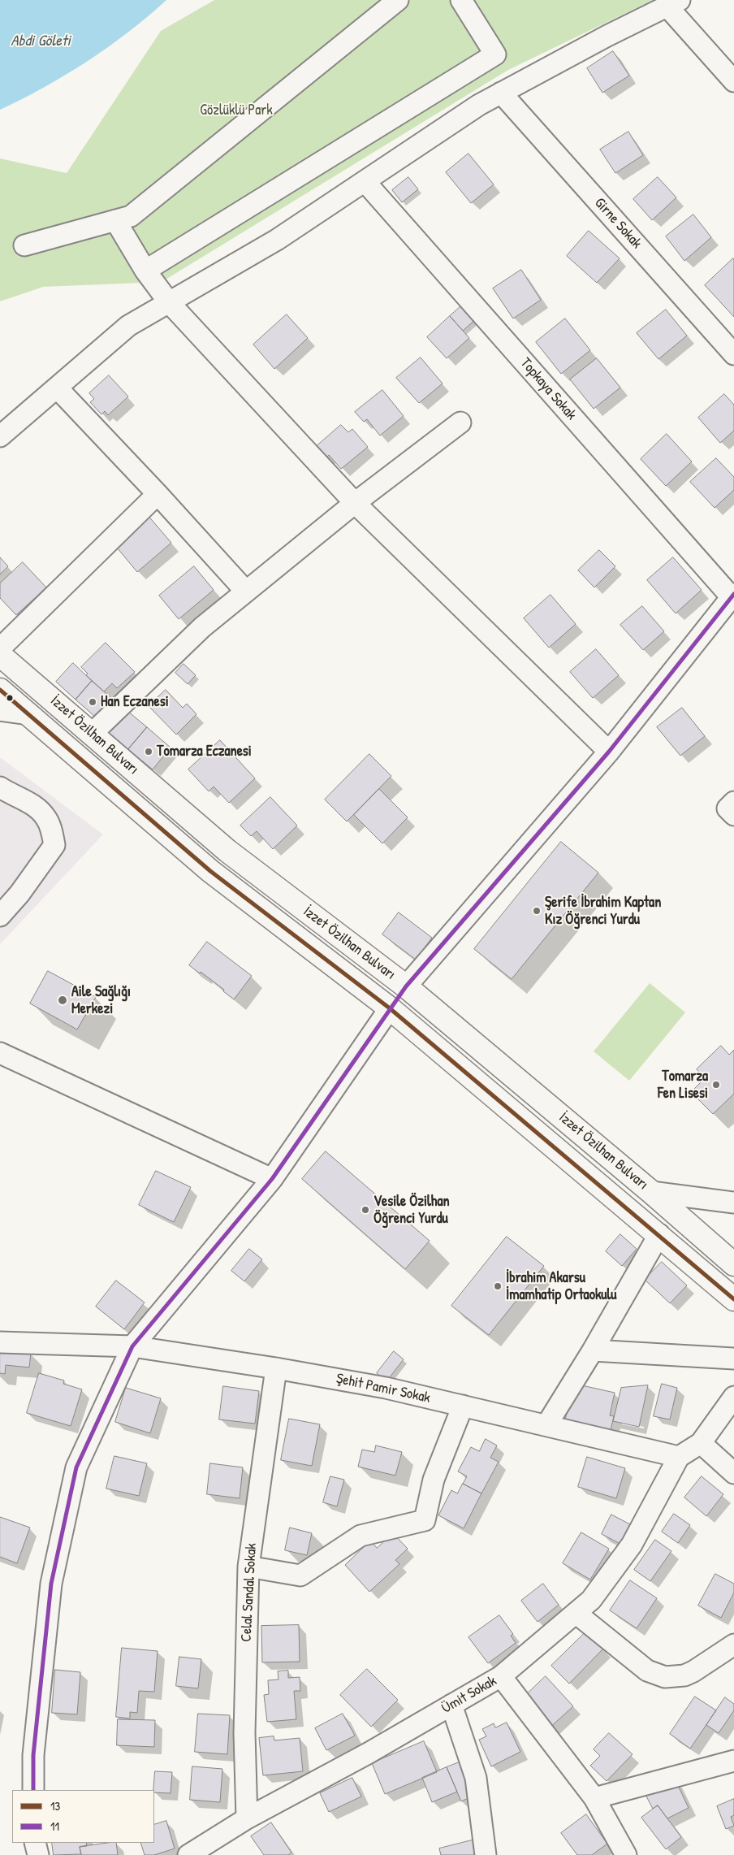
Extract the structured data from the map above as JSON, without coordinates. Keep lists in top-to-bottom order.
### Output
{
  "streets": {
    "main road": ["İzzet Özilhan Bulvarı"],
    "street": [
      "Girne Sokak",
      "Topkaya Sokak",
      "Şehit Pamir Sokak",
      "Celal Sandal Sokak",
      "Ümit Sokak"
    ]
  },
  "crossings": [
    ["Şehit Pamir Sokak", "Celal Sandal Sokak"],
    ["Şehit Pamir Sokak", "Ümit Sokak"],
    ["Celal Sandal Sokak", "Ümit Sokak"]
  ],
  "water": ["Abdi Göleti"],
  "parks": ["Gözlüklü Park"],
  "places": [
    "Han Eczanesi",
    "Tomarza Eczanesi",
    "Şerife İbrahim Kaptan Kız Öğrenci Yurdu",
    "Aile Sağlığı Merkezi",
    "Tomarza Fen Lisesi",
    "Vesile Özilhan Öğrenci Yurdu",
    "İbrahim Akarsu İmamhatip Ortaokulu"
  ],
  "lines": ["transit line 11", "transit line 13"],
  "legend": ["13", "11"]
}
